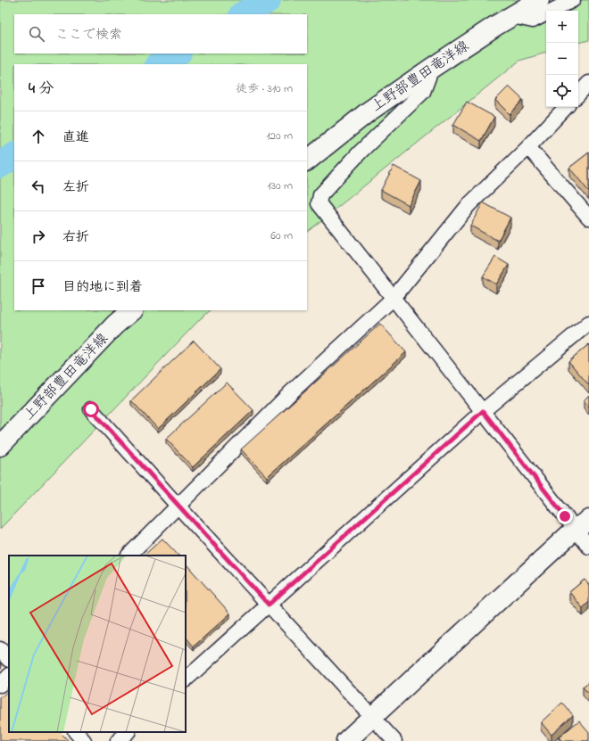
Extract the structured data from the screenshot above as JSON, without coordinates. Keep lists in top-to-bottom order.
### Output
{
  "streets": {
    "main road": ["上野部豊田竜洋線"]
  },
  "page": {
    "map_buttons": ["+", "−"],
    "search": "ここで検索",
    "heading": ["4 分", "徒歩 · 310 m"],
    "list": [
      ["直進", "120 m"],
      ["左折", "130 m"],
      ["右折", "60 m"],
      "目的地に到着"
    ]
  }
}
